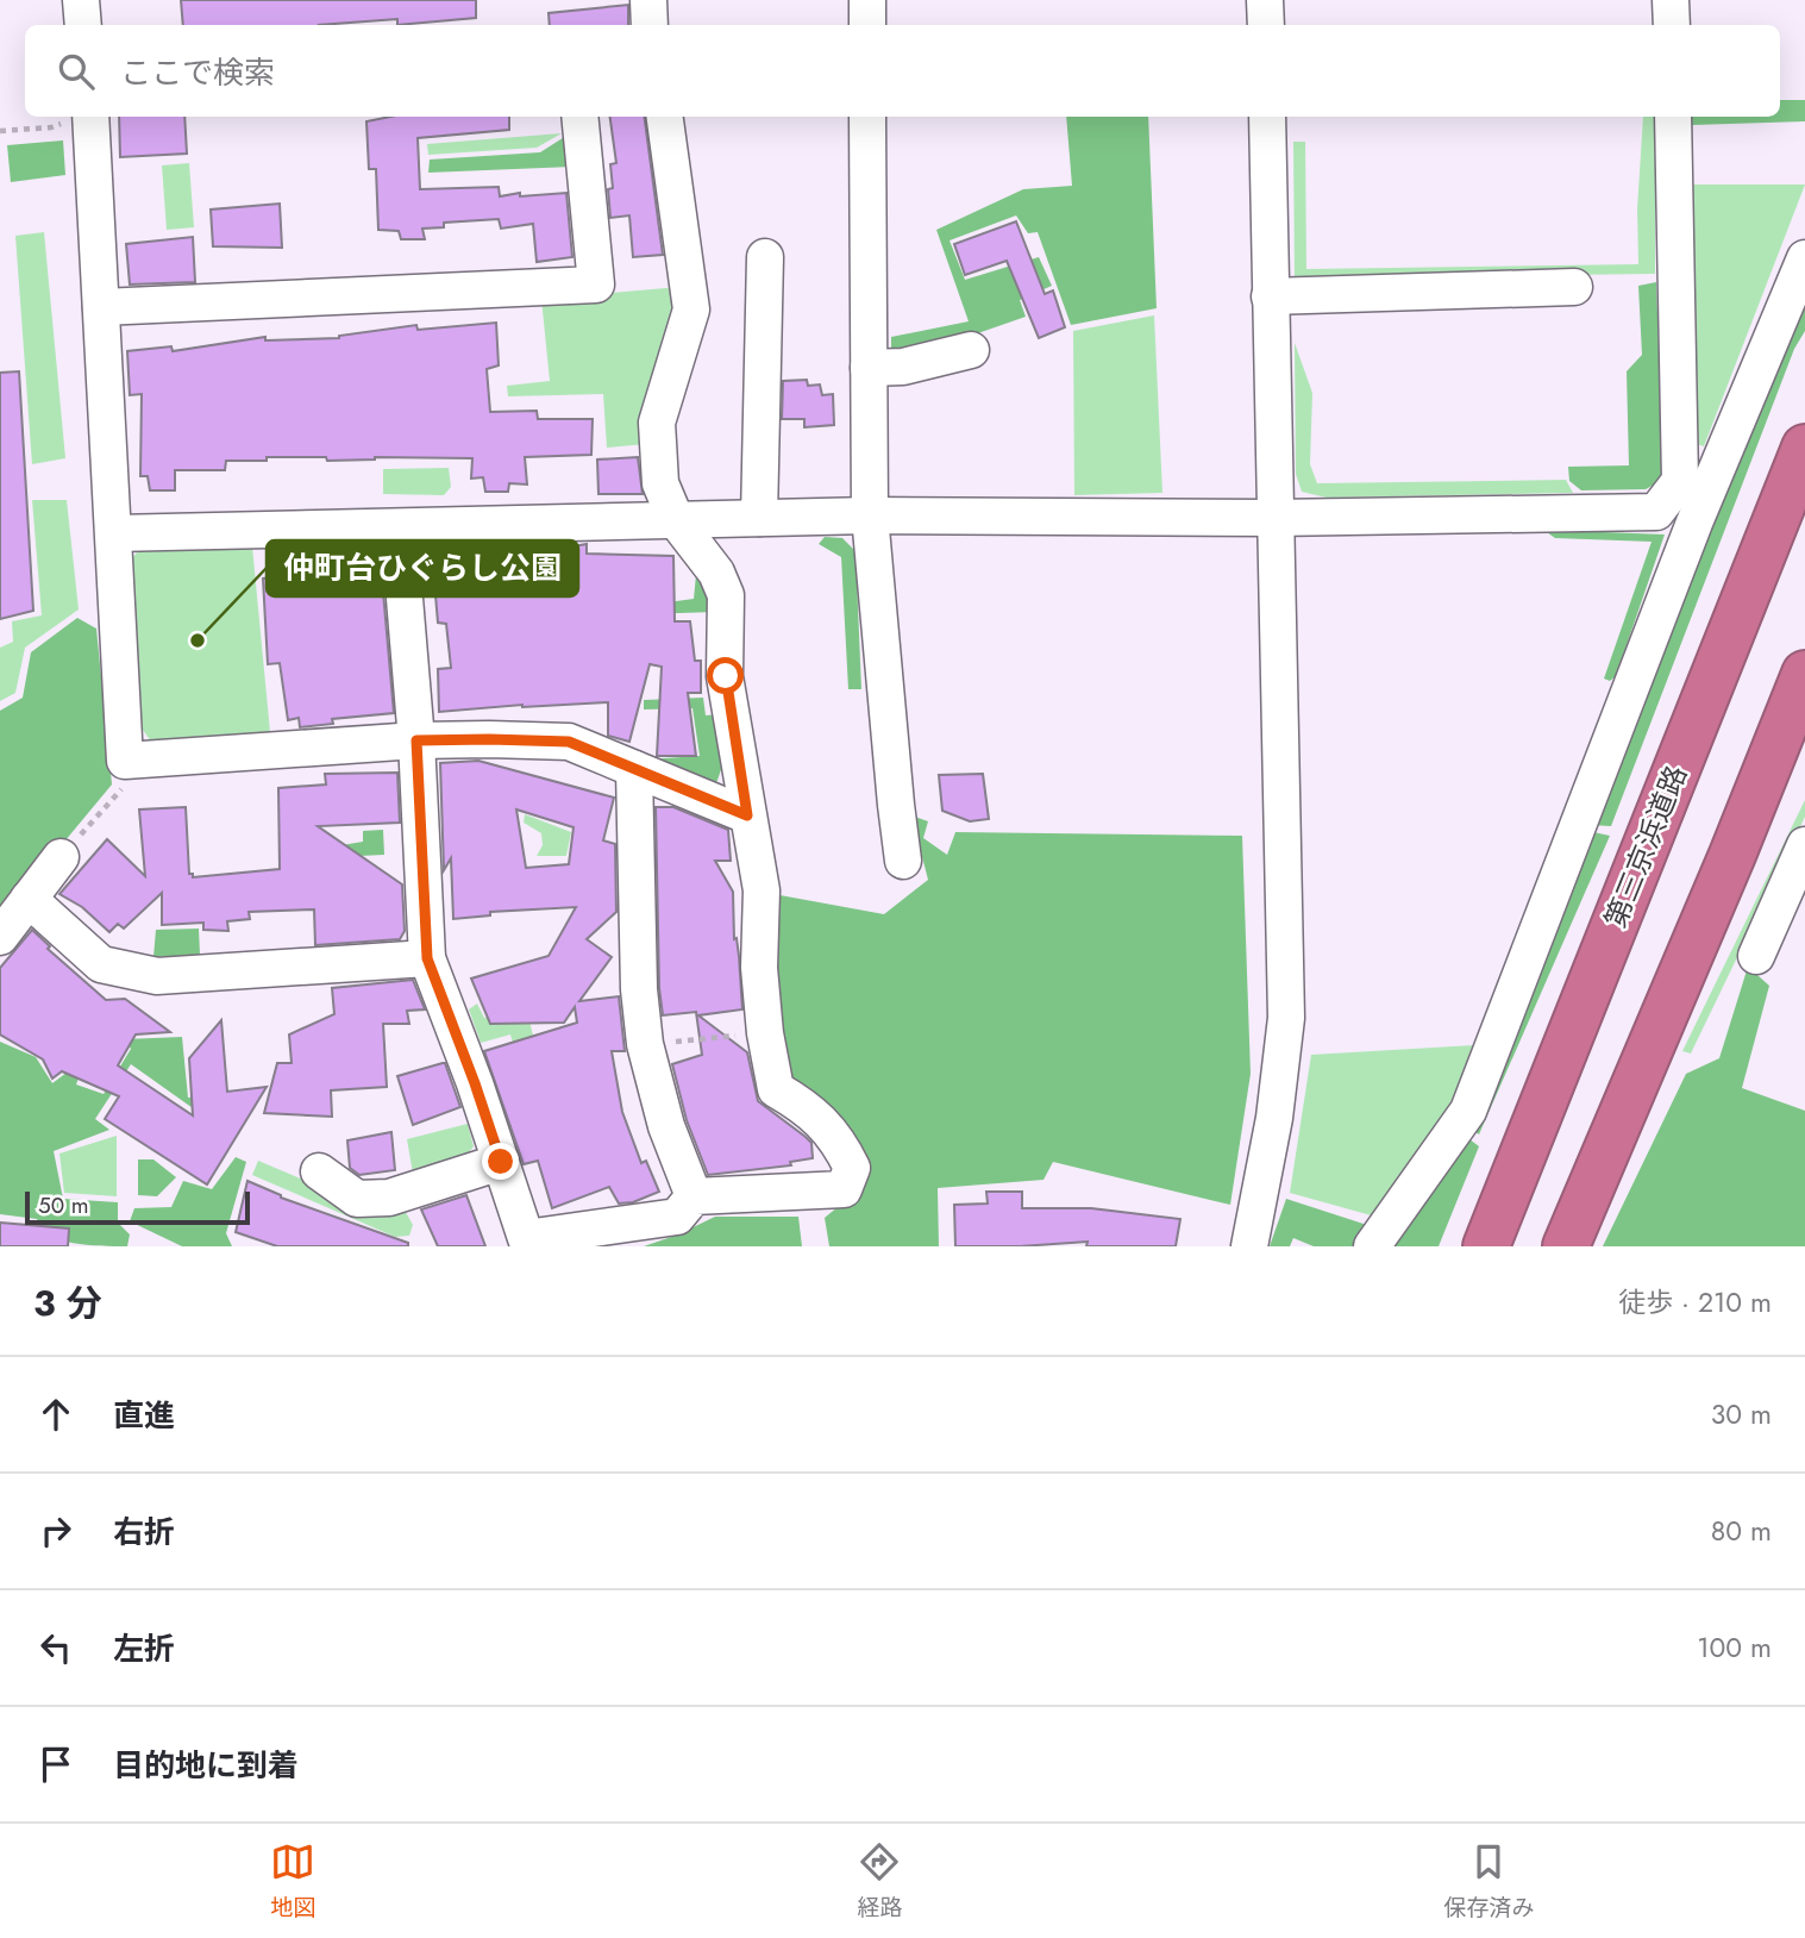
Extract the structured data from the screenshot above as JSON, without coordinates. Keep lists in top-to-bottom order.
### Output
{
  "streets": {
    "highway": ["第三京浜道路"]
  },
  "places": ["仲町台ひぐらし公園"],
  "scale_bar": "50 m",
  "page": {
    "search": "ここで検索",
    "scale": "50 m",
    "heading": ["3 分", "徒歩 · 210 m"],
    "list": [
      ["直進", "30 m"],
      ["右折", "80 m"],
      ["左折", "100 m"],
      "目的地に到着"
    ],
    "nav": ["地図", "経路", "保存済み"]
  }
}
